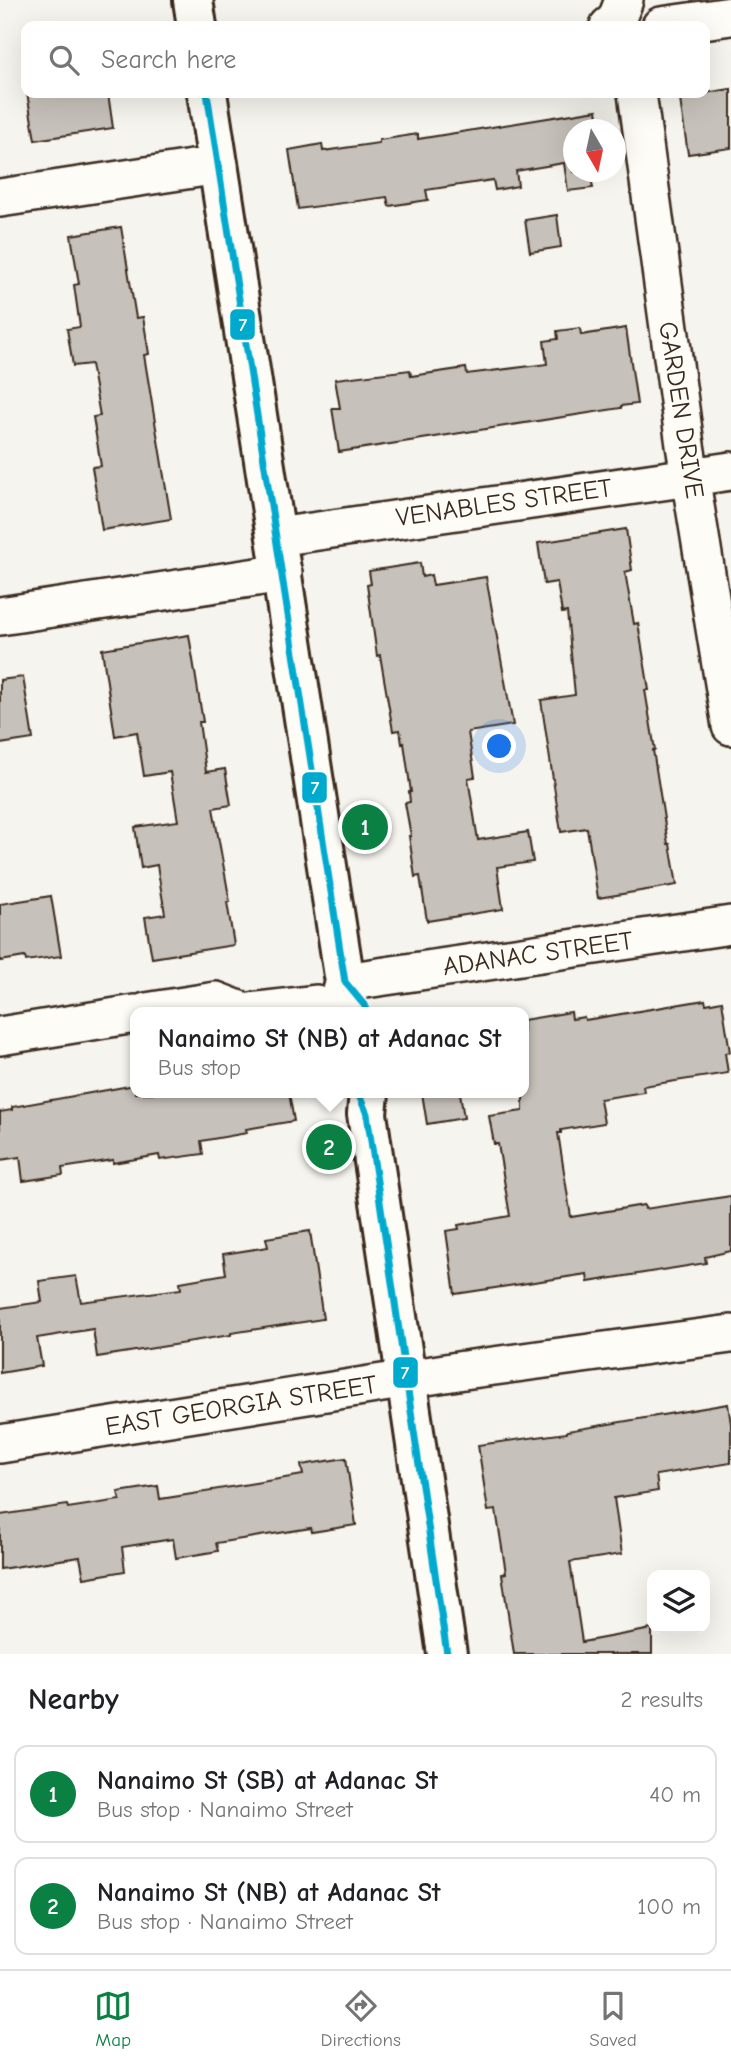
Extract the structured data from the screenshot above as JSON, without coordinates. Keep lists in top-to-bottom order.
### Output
{
  "streets": {
    "street": [
      "GARDEN DRIVE",
      "VENABLES STREET",
      "ADANAC STREET",
      "EAST GEORGIA STREET"
    ]
  },
  "crossings": [
    ["GARDEN DRIVE", "VENABLES STREET"]
  ],
  "lines": ["transit line 7"],
  "north": "bottom",
  "page": {
    "search": "Search here",
    "pins": ["1", "2"],
    "popup": ["Nanaimo St (NB) at Adanac St", "Bus stop"],
    "heading": ["Nearby", "2 results"],
    "list": [
      {
        "mark": "1",
        "name": "Nanaimo St (SB) at Adanac St",
        "note": "Bus stop · Nanaimo Street",
        "value": "40 m"
      },
      {
        "mark": "2",
        "name": "Nanaimo St (NB) at Adanac St",
        "note": "Bus stop · Nanaimo Street",
        "value": "100 m"
      }
    ],
    "nav": ["Map", "Directions", "Saved"]
  }
}
